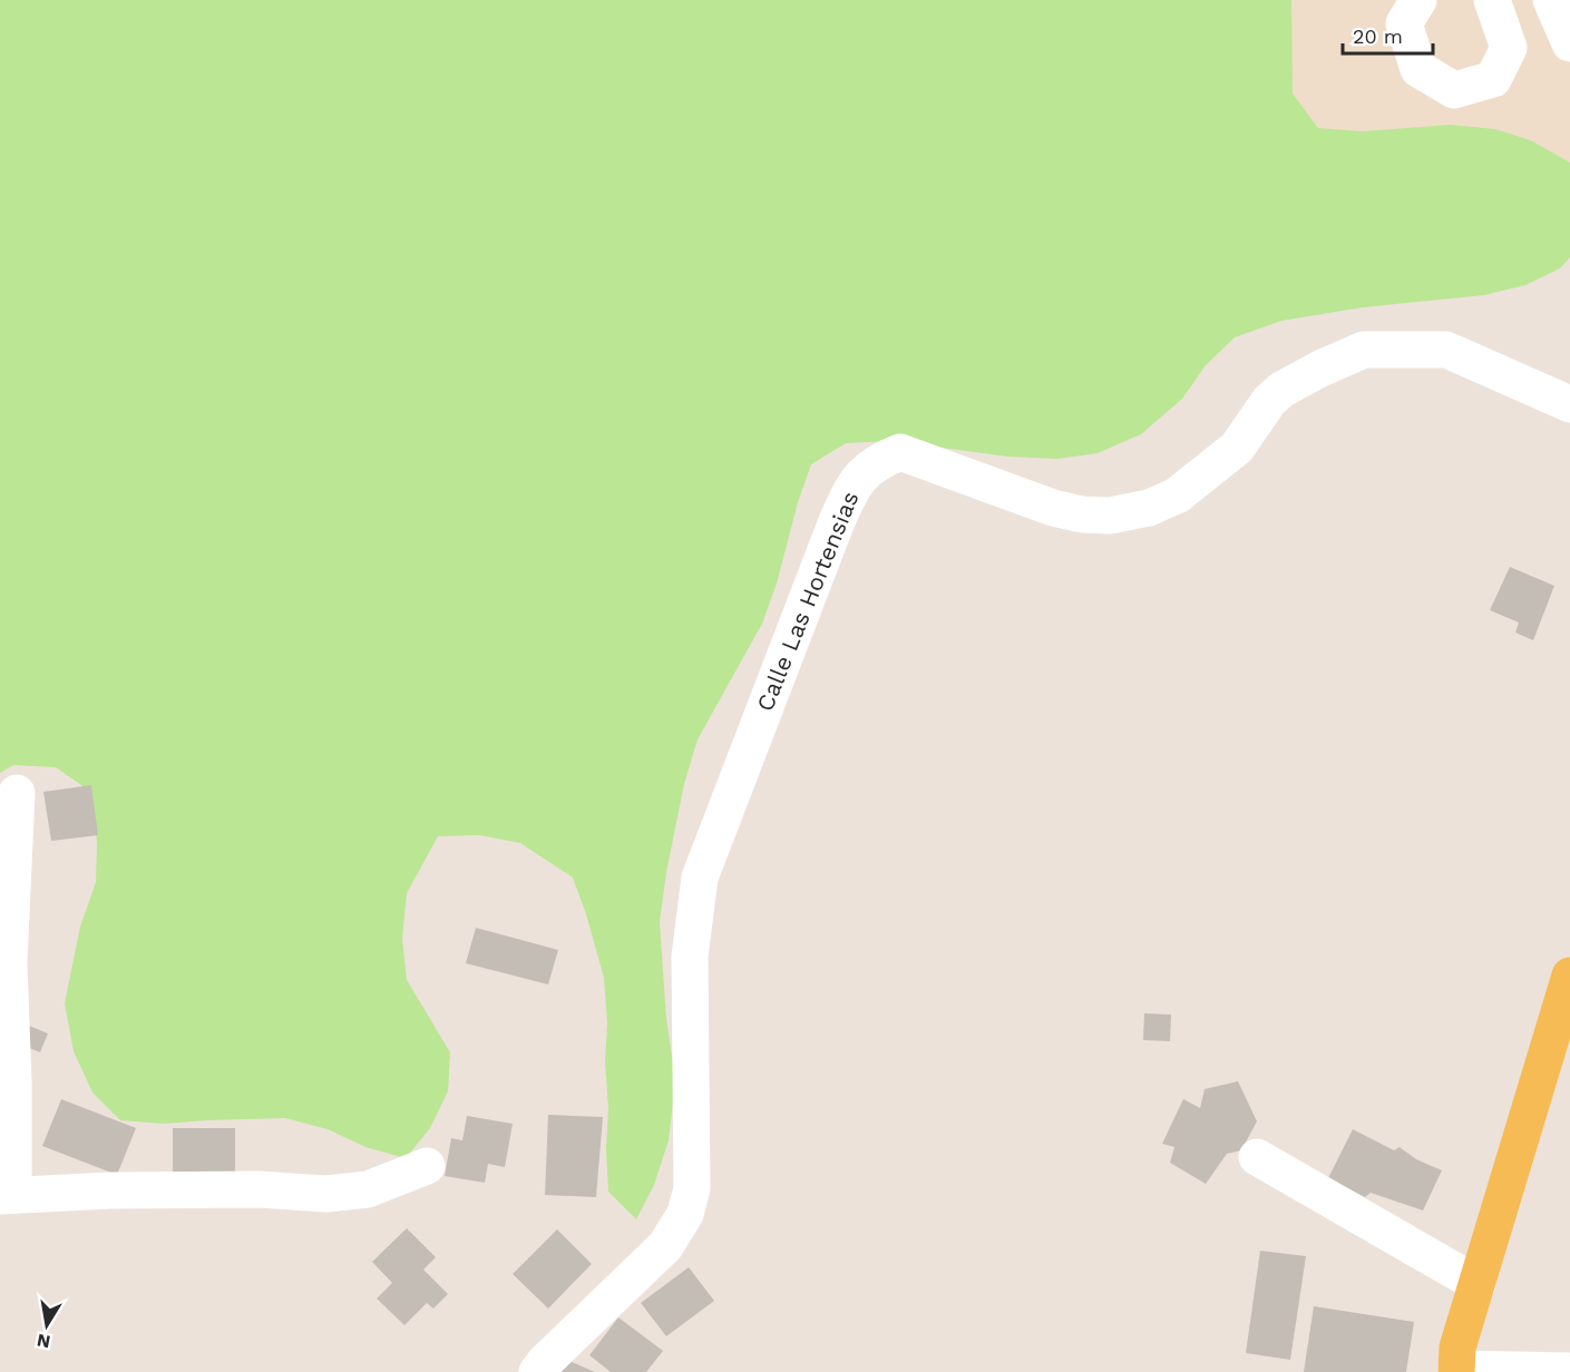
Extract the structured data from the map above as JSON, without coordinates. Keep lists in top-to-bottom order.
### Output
{
  "streets": {
    "street": ["Calle Las Hortensias"]
  },
  "scale_bar": "20 m",
  "north": "bottom"
}
